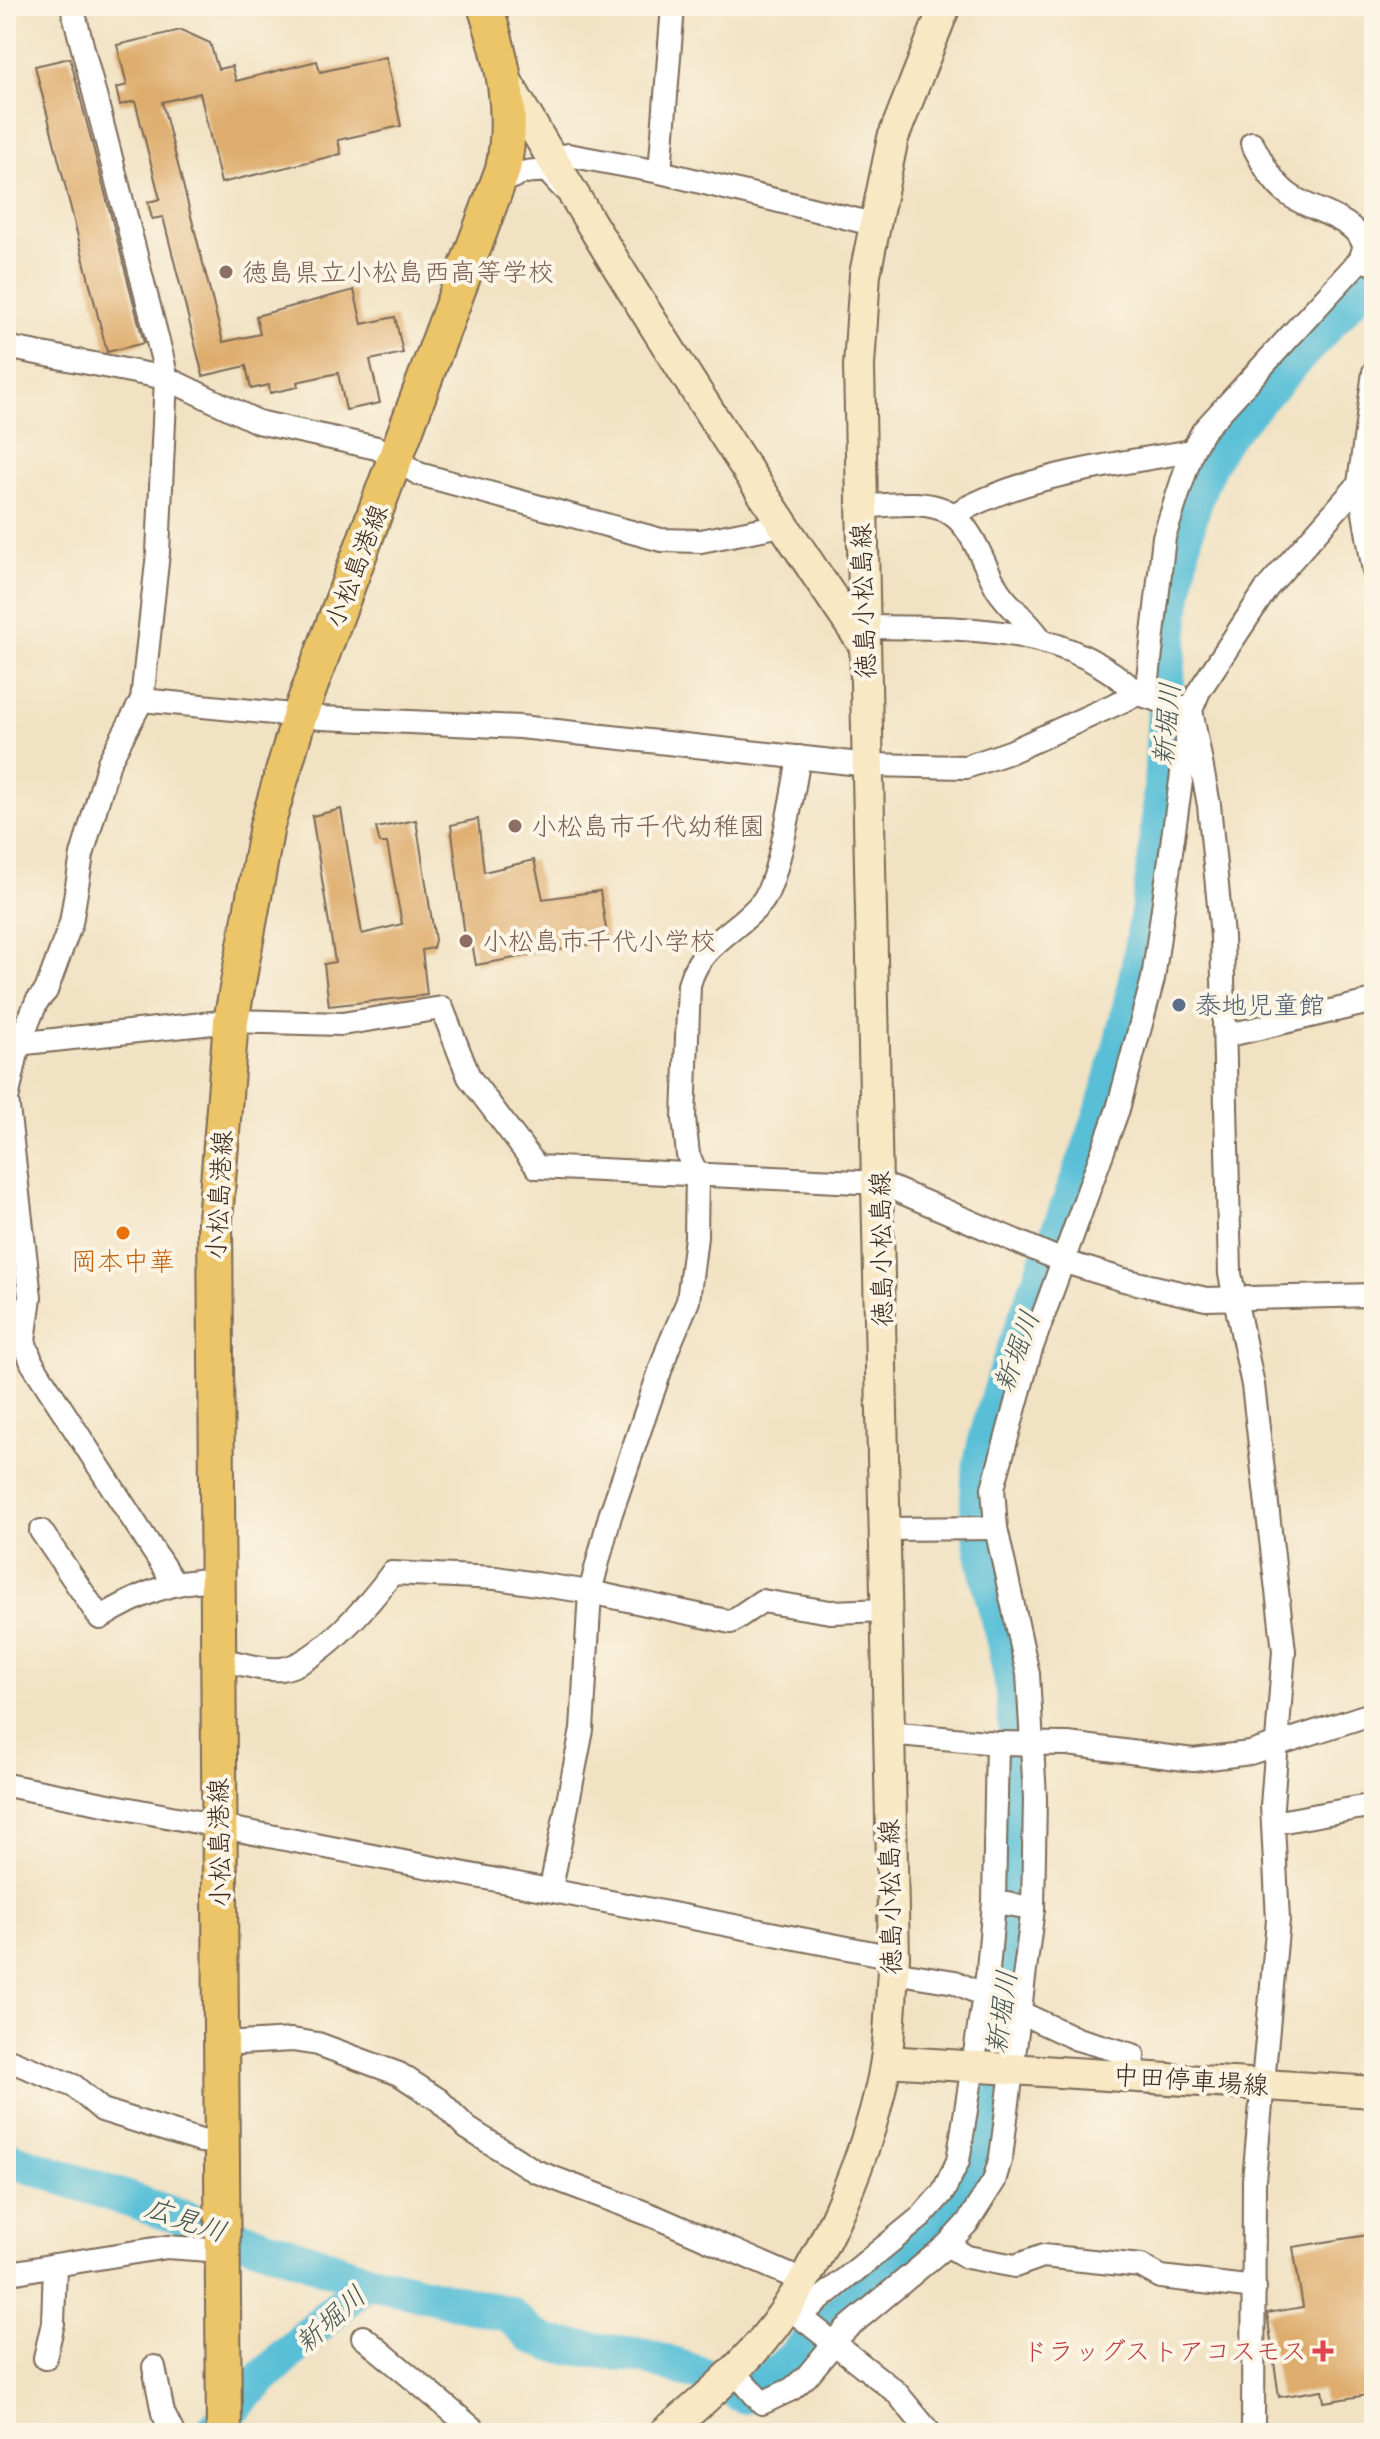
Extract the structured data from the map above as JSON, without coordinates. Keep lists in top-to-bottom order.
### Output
{
  "streets": {
    "main road": ["小松島港線", "徳島小松島線", "中田停車場線"]
  },
  "crossings": [
    ["徳島小松島線", "中田停車場線"]
  ],
  "water": ["新堀川", "広見川"],
  "places": {
    "other": [
      "徳島県立小松島西高等学校",
      "小松島市千代幼稚園",
      "小松島市千代小学校",
      "泰地児童館",
      "岡本中華"
    ],
    "health": ["ドラッグストアコスモス"]
  }
}
